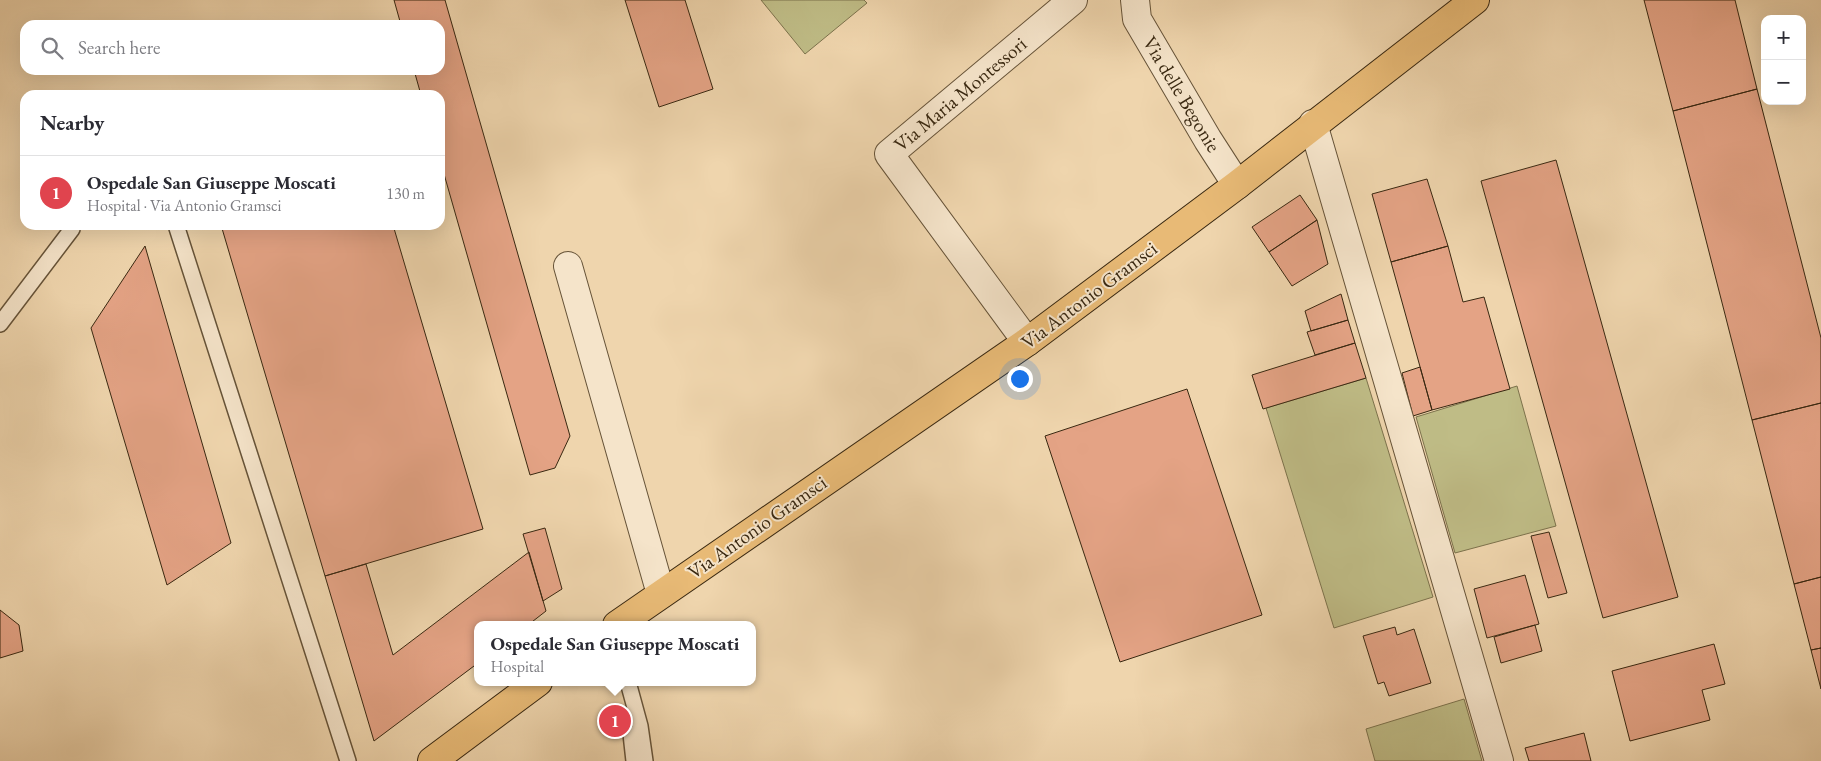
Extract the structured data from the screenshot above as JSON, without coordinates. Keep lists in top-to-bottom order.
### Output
{
  "streets": {
    "main road": ["Via Antonio Gramsci"],
    "street": ["Via Maria Montessori", "Via delle Begonie"]
  },
  "crossings": [
    ["Via Maria Montessori", "Via Antonio Gramsci"],
    ["Via delle Begonie", "Via Antonio Gramsci"]
  ],
  "page": {
    "map_buttons": ["+", "−"],
    "search": "Search here",
    "heading": "Nearby",
    "list": [
      {
        "mark": "1",
        "name": "Ospedale San Giuseppe Moscati",
        "note": "Hospital · Via Antonio Gramsci",
        "value": "130 m"
      }
    ],
    "popup": ["Ospedale San Giuseppe Moscati", "Hospital"],
    "pins": "1"
  }
}
